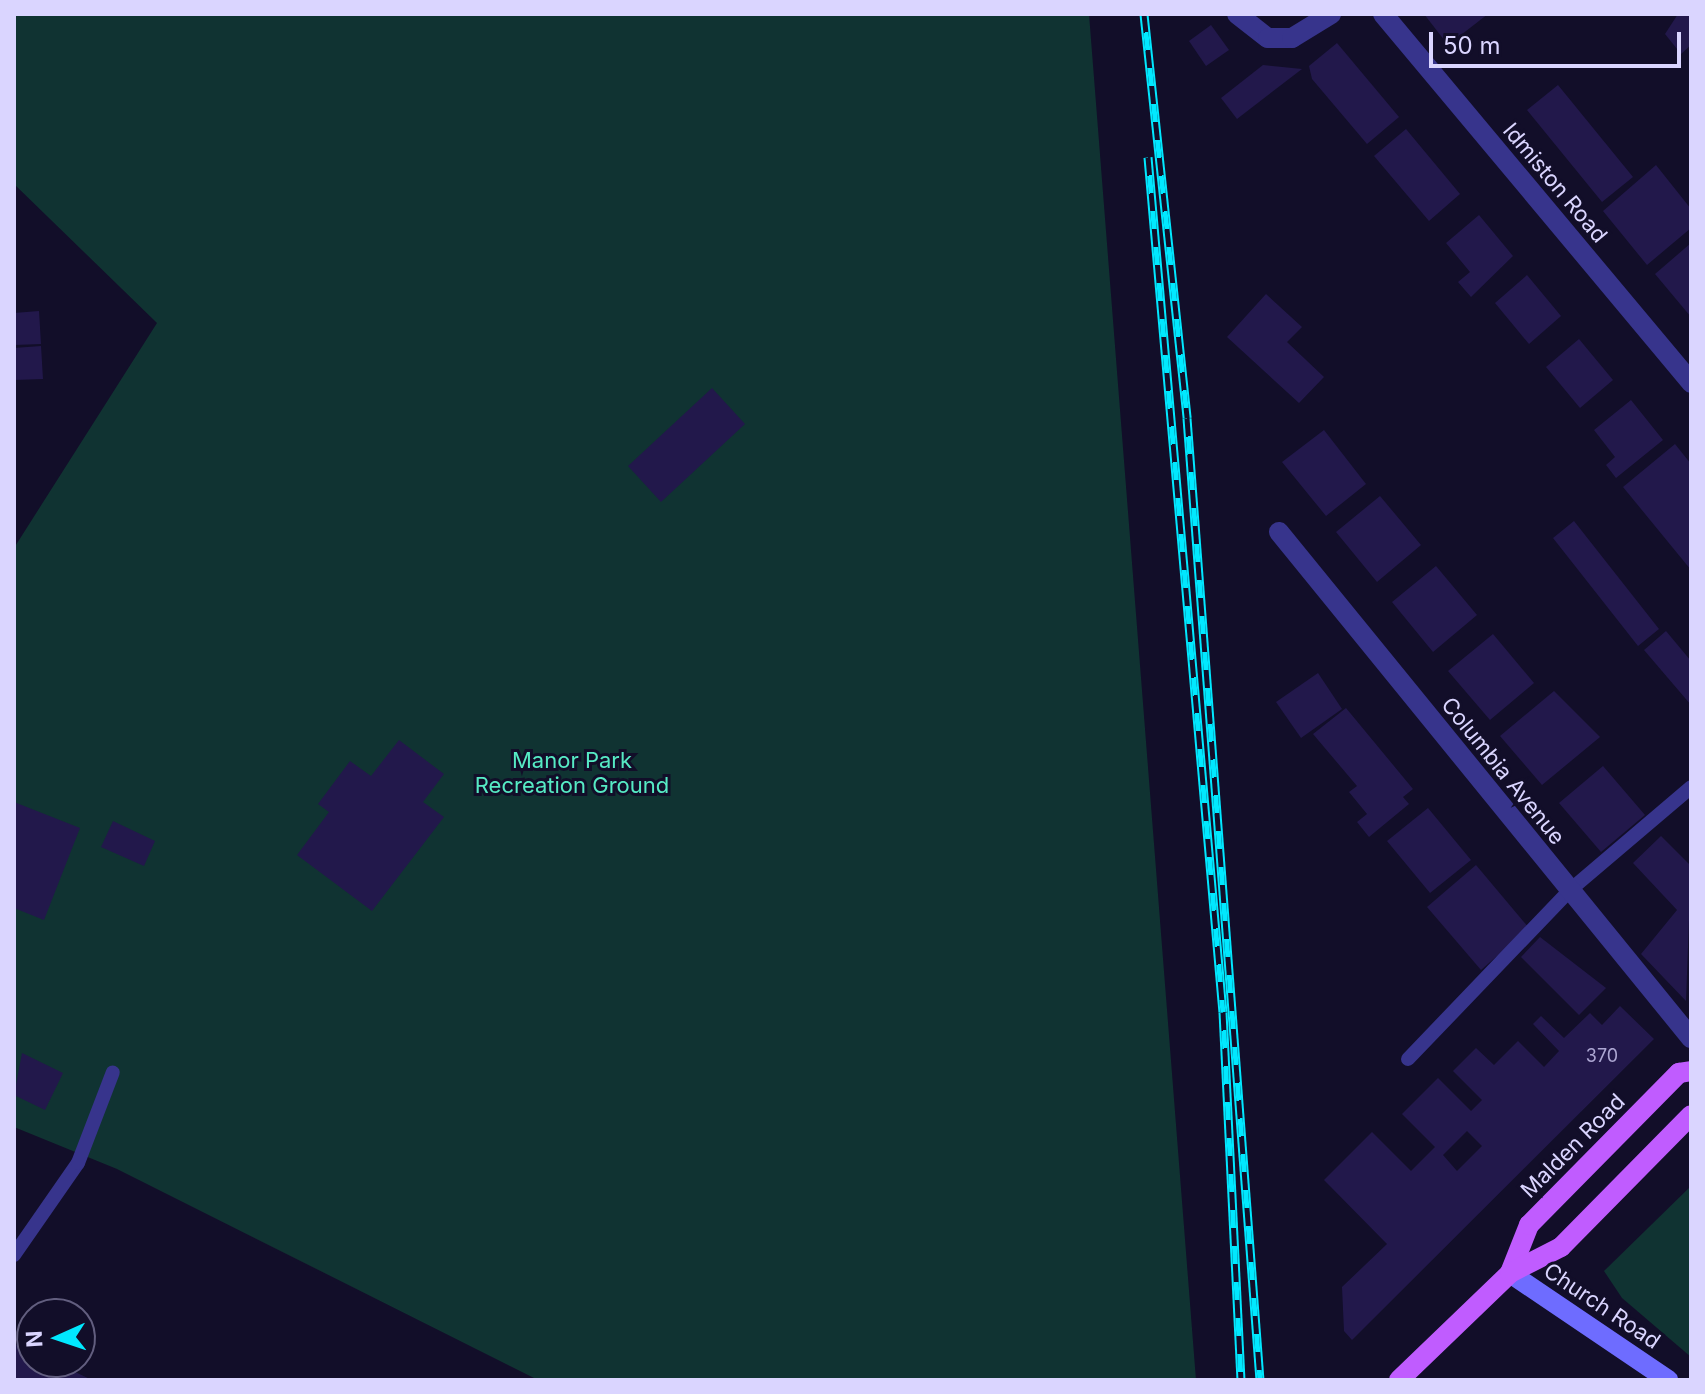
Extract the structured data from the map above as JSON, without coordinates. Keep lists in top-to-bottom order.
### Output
{
  "streets": {
    "main road": ["Malden Road", "Church Road"],
    "street": ["Idmiston Road", "Columbia Avenue"]
  },
  "crossings": [
    ["Malden Road", "Church Road"]
  ],
  "parks": ["Manor Park Recreation Ground"],
  "house_numbers": ["370"],
  "scale_bar": "50 m",
  "north": "left"
}
